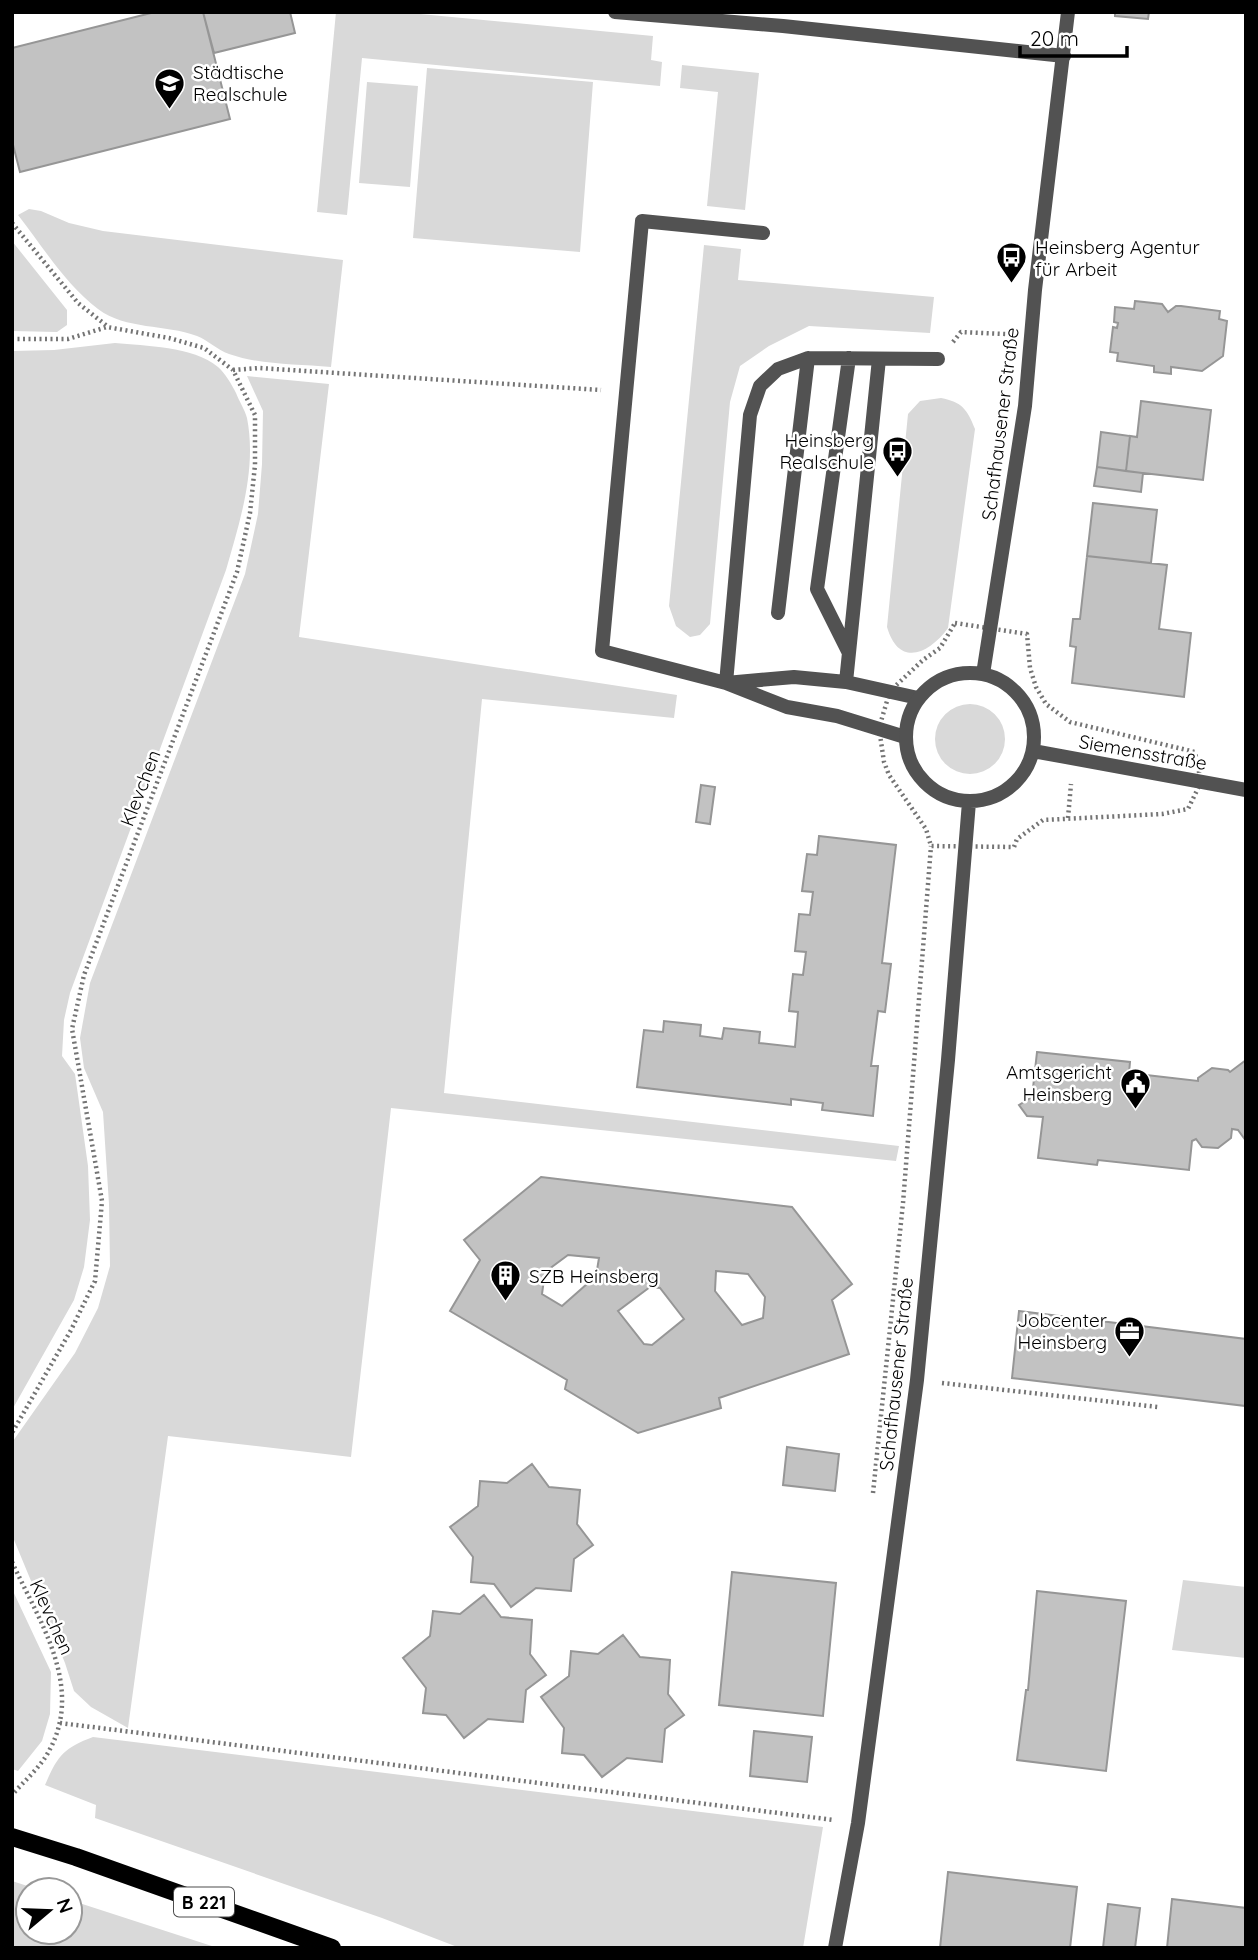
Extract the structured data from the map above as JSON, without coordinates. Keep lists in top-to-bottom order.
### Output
{
  "streets": {
    "main road": ["B 221"],
    "street": ["Schafhausener Straße", "Siemensstraße"],
    "path": ["Klevchen"]
  },
  "crossings": [
    ["Schafhausener Straße", "Siemensstraße"]
  ],
  "places": {
    "school or university": ["Städtische Realschule"],
    "bus stop": ["Heinsberg Agentur für Arbeit", "Heinsberg Realschule"],
    "public building": ["Amtsgericht Heinsberg"],
    "building": ["SZB Heinsberg"],
    "office": ["Jobcenter Heinsberg"]
  },
  "scale_bar": "20 m",
  "north": "right"
}
